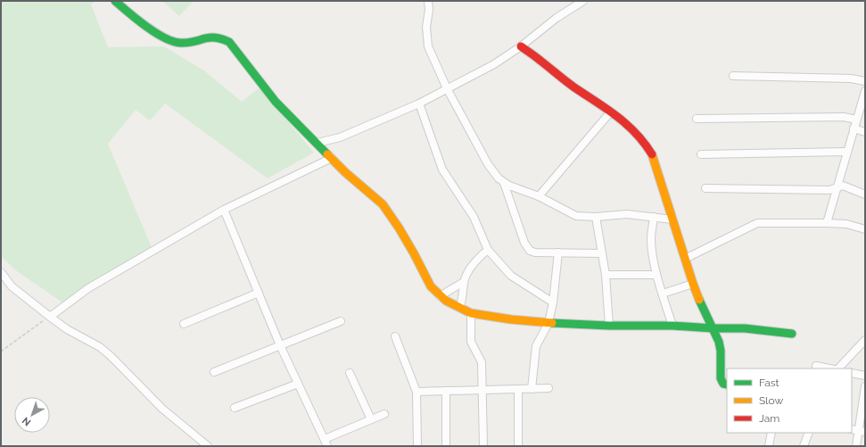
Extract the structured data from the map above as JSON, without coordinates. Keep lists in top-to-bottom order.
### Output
{
  "legend": ["Fast", "Slow", "Jam"],
  "north": "bottom left"
}
